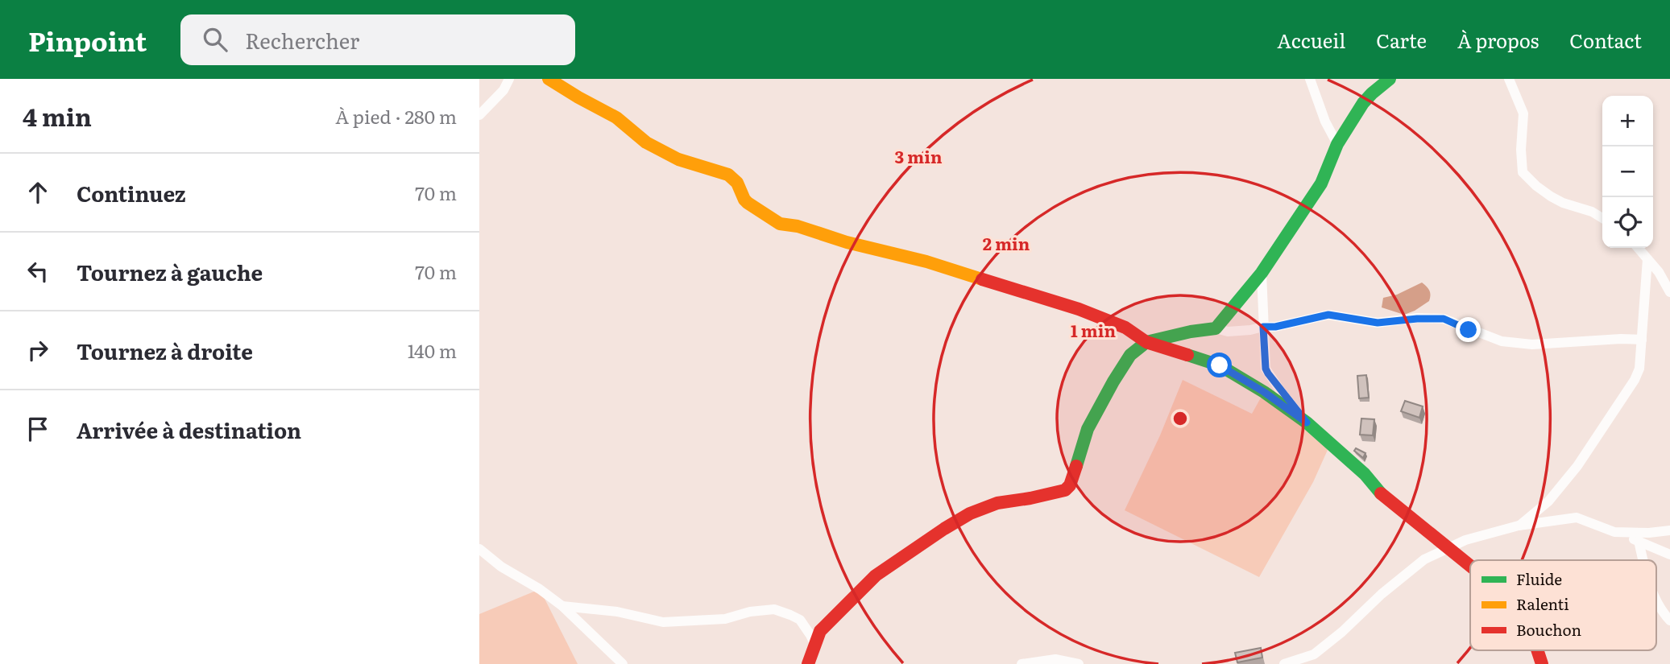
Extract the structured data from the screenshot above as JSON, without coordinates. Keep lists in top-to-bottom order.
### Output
{
  "legend": ["Fluide", "Ralenti", "Bouchon"],
  "page": {
    "header": "Pinpoint",
    "search": "Rechercher",
    "nav": [
      "Accueil",
      "Carte",
      "À propos",
      "Contact"
    ],
    "heading": ["4 min", "À pied · 280 m"],
    "map_buttons": ["+", "−"],
    "list": [
      ["Continuez", "70 m"],
      ["Tournez à gauche", "70 m"],
      ["Tournez à droite", "140 m"],
      "Arrivée à destination"
    ]
  },
  "rings": ["3 min", "2 min", "1 min"]
}
